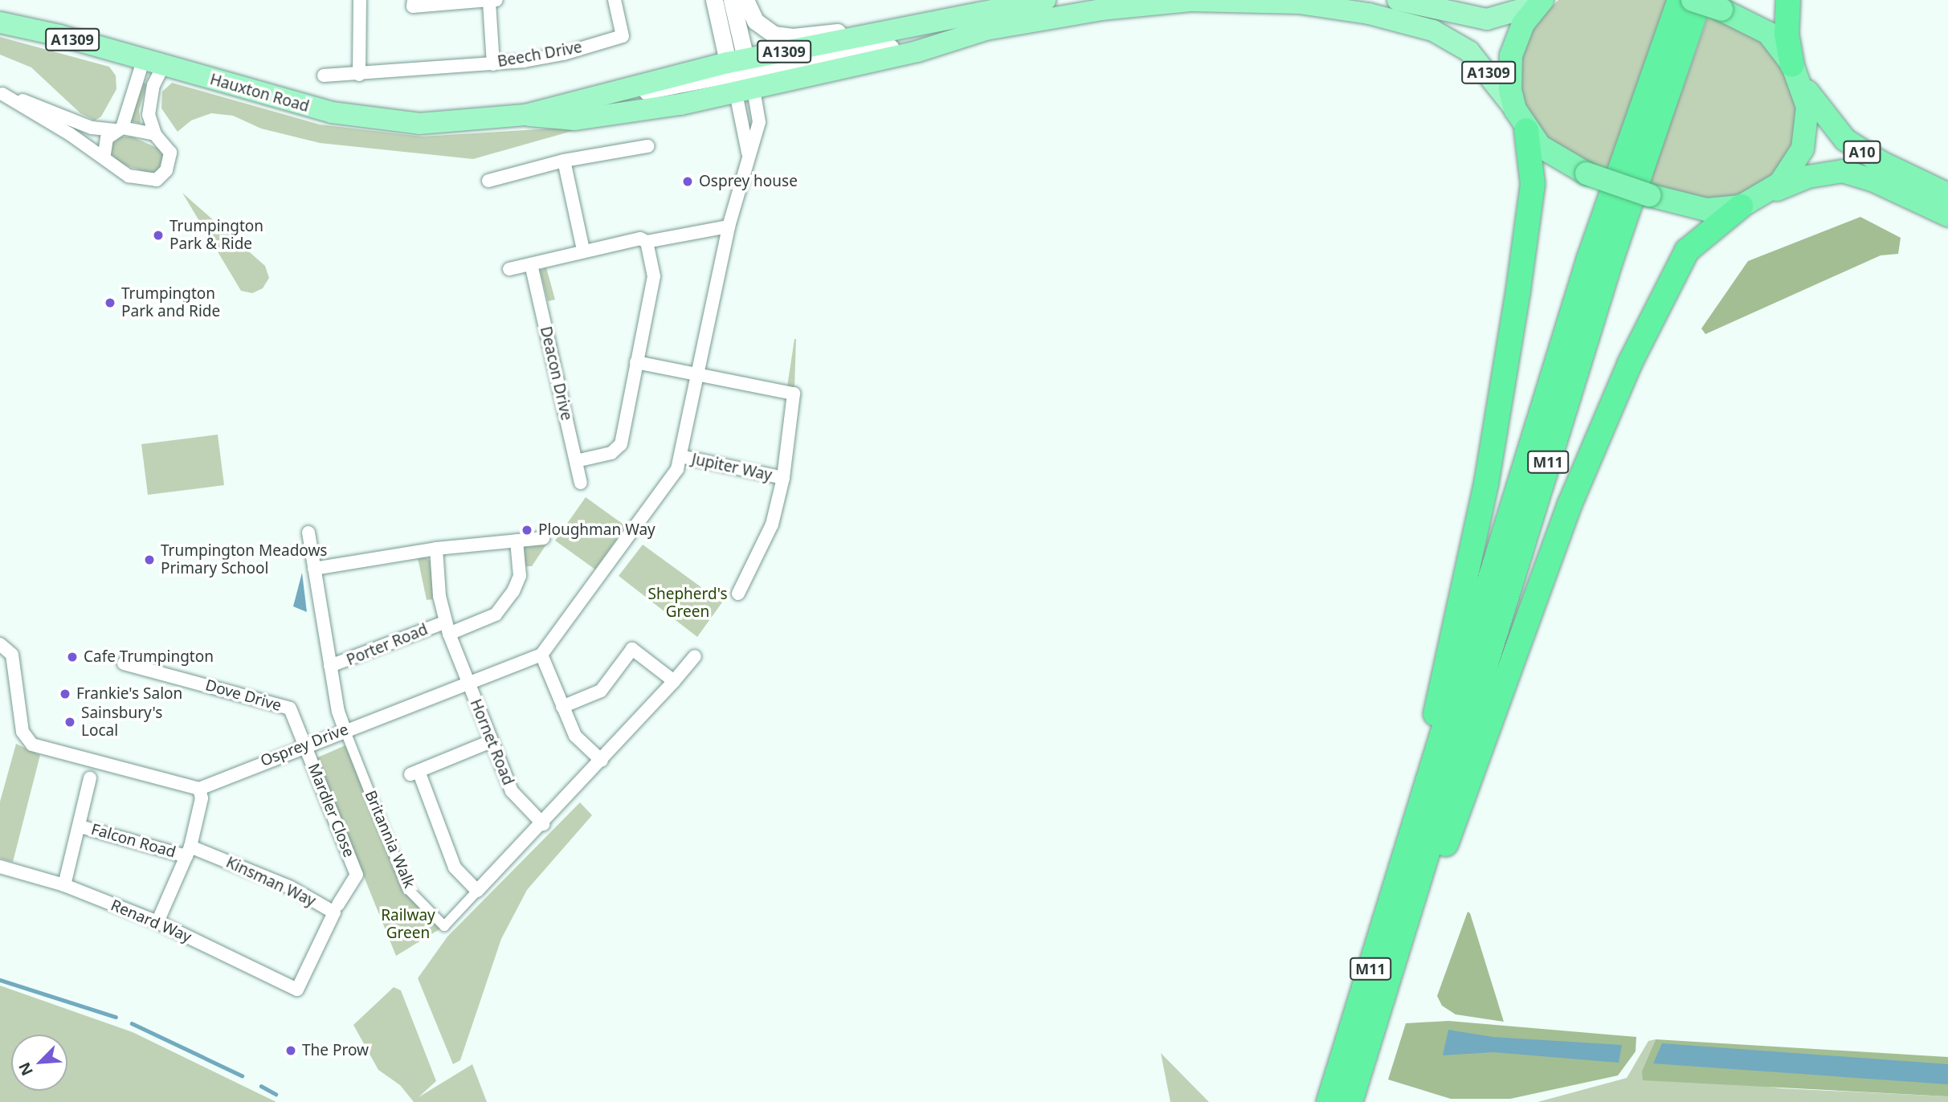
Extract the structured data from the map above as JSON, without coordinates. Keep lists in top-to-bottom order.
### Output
{
  "streets": {
    "highway": ["A10", "M11"],
    "main road": ["A1309", "Hauxton Road"],
    "street": [
      "Beech Drive",
      "Deacon Drive",
      "Jupiter Way",
      "Porter Road",
      "Dove Drive",
      "Hornet Road",
      "Osprey Drive",
      "Mardler Close",
      "Britannia Walk",
      "Falcon Road",
      "Kinsman Way",
      "Renard Way"
    ]
  },
  "crossings": [
    ["A1309", "Hauxton Road"],
    ["A1309", "M11"],
    ["Porter Road", "Hornet Road"],
    ["Porter Road", "Osprey Drive"],
    ["Dove Drive", "Osprey Drive"],
    ["Dove Drive", "Mardler Close"],
    ["Hornet Road", "Osprey Drive"],
    ["Osprey Drive", "Mardler Close"],
    ["Osprey Drive", "Britannia Walk"],
    ["Osprey Drive", "Falcon Road"],
    ["Falcon Road", "Kinsman Way"],
    ["Falcon Road", "Renard Way"],
    ["Kinsman Way", "Renard Way"]
  ],
  "parks": ["Shepherd's Green", "Railway Green"],
  "places": [
    "Osprey house",
    "Trumpington Park & Ride",
    "Trumpington Park and Ride",
    "Ploughman Way",
    "Trumpington Meadows Primary School",
    "Cafe Trumpington",
    "Frankie's Salon",
    "Sainsbury's Local",
    "The Prow"
  ],
  "north": "bottom left"
}
